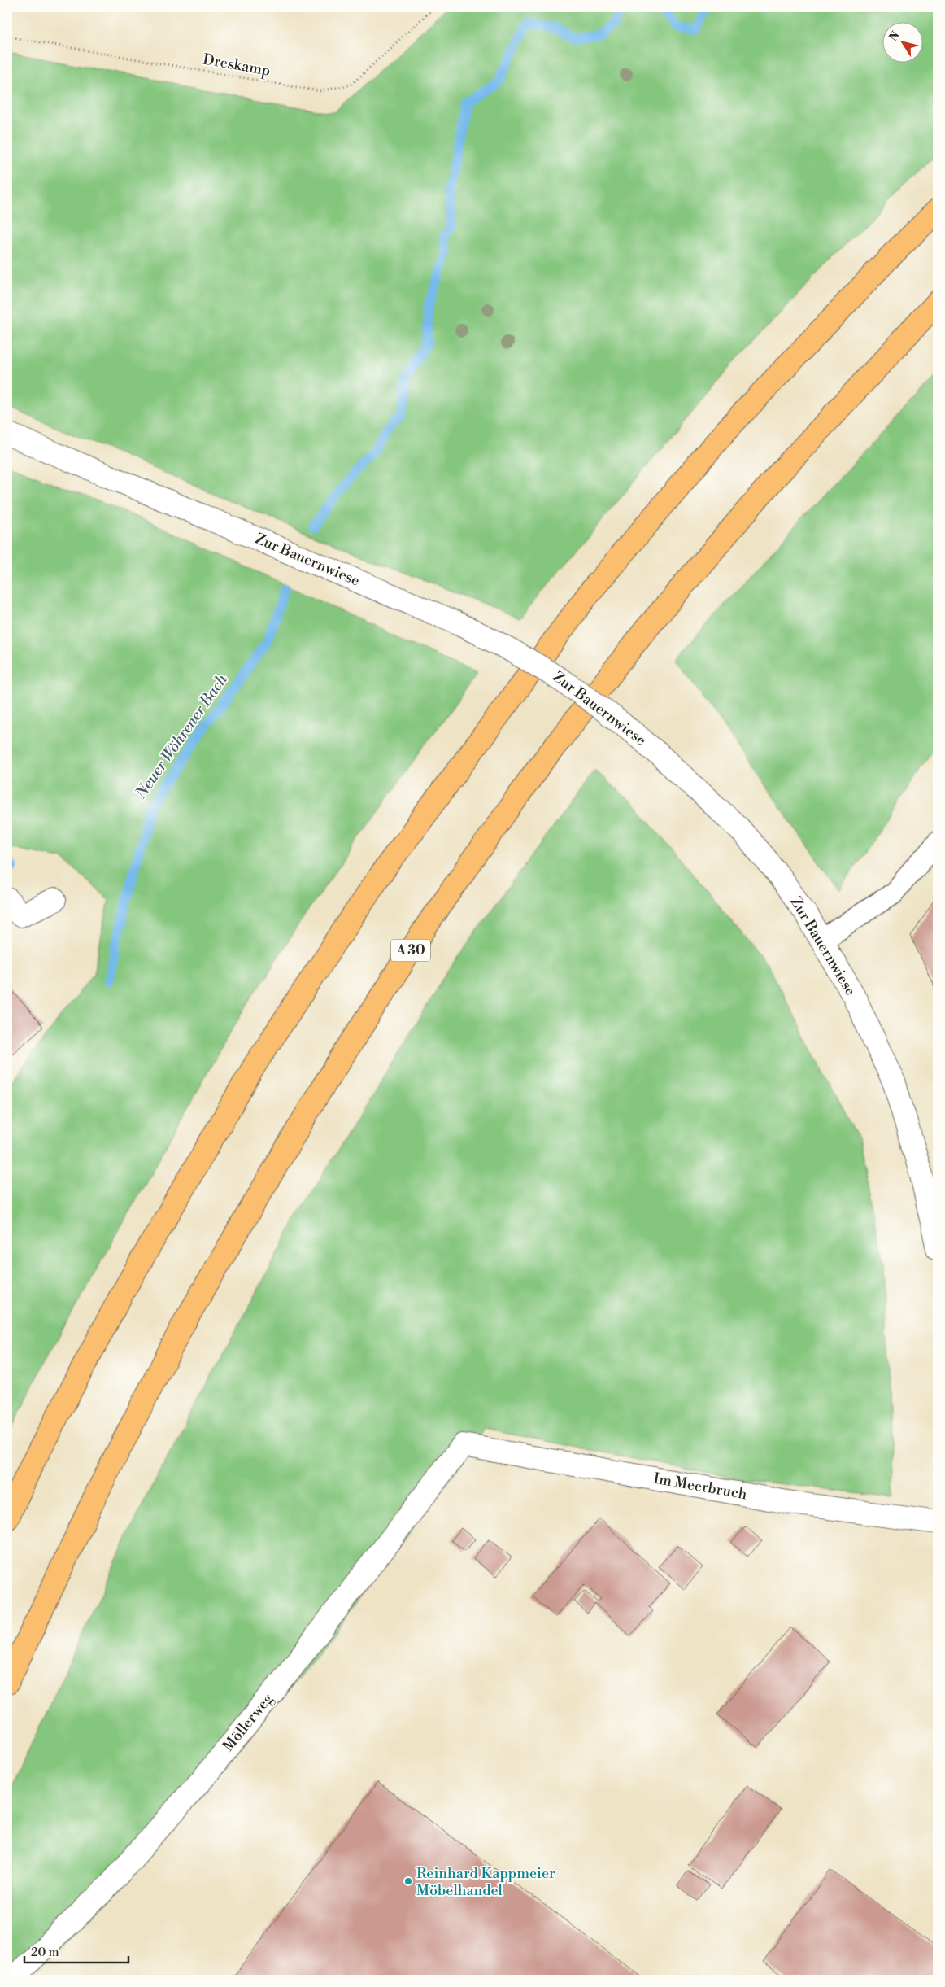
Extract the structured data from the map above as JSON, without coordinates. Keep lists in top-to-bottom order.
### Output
{
  "streets": {
    "highway": ["A 30"],
    "street": ["Zur Bauernwiese", "Im Meerbruch", "Möllerweg"],
    "path": ["Dreskamp"]
  },
  "crossings": [
    ["Im Meerbruch", "Möllerweg"]
  ],
  "water": ["Neuer Wöhrener Bach"],
  "places": ["Reinhard Kappmeier Möbelhandel"],
  "scale_bar": "20 m",
  "north": "top left"
}
